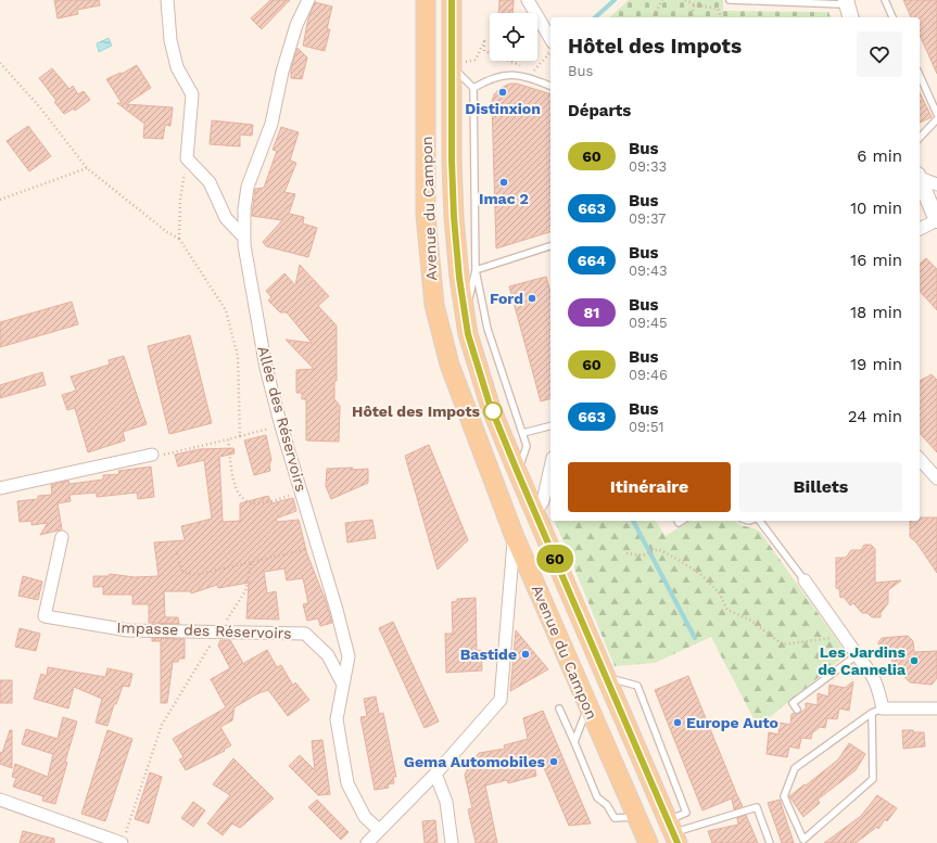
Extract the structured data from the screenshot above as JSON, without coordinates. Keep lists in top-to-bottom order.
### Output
{
  "streets": {
    "main road": ["Avenue du Campon"],
    "street": ["Allée des Réservoirs", "Impasse des Réservoirs"]
  },
  "crossings": [
    ["Allée des Réservoirs", "Impasse des Réservoirs"]
  ],
  "places": [
    "Distinxion",
    "Imac 2",
    "Ford",
    "Hôtel des Impots",
    "Bastide",
    "Les Jardins de Cannelia",
    "Europe Auto",
    "Gema Automobiles"
  ],
  "lines": ["bus line 60"],
  "page": {
    "on_map": "60",
    "heading": [
      ["Hôtel des Impots", "Bus"],
      "Départs"
    ],
    "list": [
      {
        "mark": "60",
        "name": "Bus",
        "note": "09:33",
        "value": "6 min"
      },
      {
        "mark": "663",
        "name": "Bus",
        "note": "09:37",
        "value": "10 min"
      },
      {
        "mark": "664",
        "name": "Bus",
        "note": "09:43",
        "value": "16 min"
      },
      {
        "mark": "81",
        "name": "Bus",
        "note": "09:45",
        "value": "18 min"
      },
      {
        "mark": "60",
        "name": "Bus",
        "note": "09:46",
        "value": "19 min"
      },
      {
        "mark": "663",
        "name": "Bus",
        "note": "09:51",
        "value": "24 min"
      }
    ],
    "buttons": ["Itinéraire", "Billets"]
  }
}
